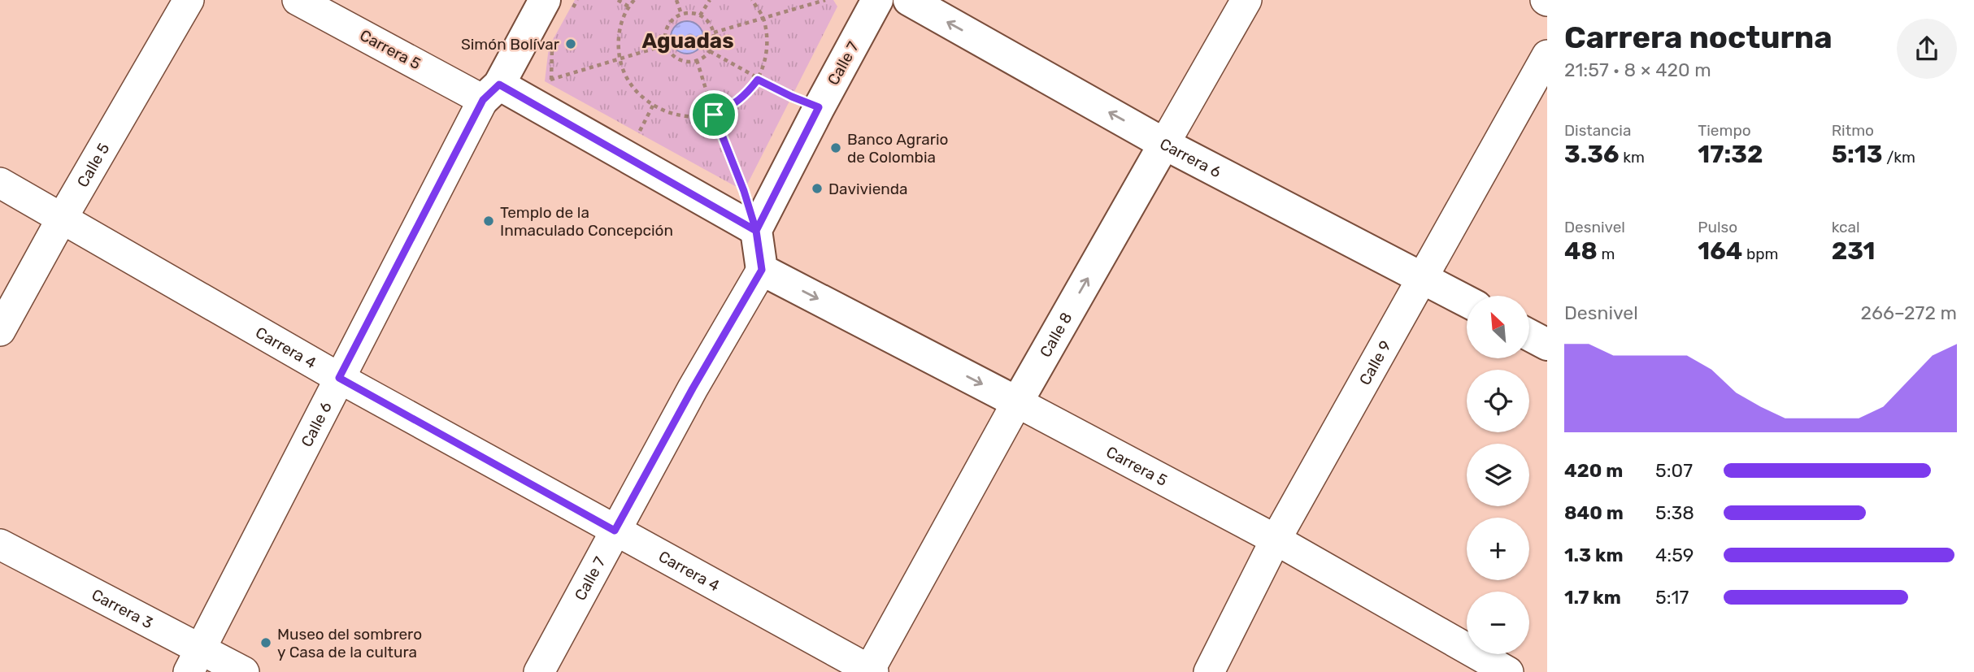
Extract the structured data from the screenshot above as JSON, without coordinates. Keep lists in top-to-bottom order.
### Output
{
  "streets": {
    "main road": [
      "Carrera 5",
      "Calle 7",
      "Carrera 6",
      "Calle 8",
      "Calle 6"
    ],
    "street": [
      "Calle 5",
      "Carrera 4",
      "Calle 9",
      "Carrera 3"
    ]
  },
  "crossings": [
    ["Carrera 5", "Calle 7"],
    ["Carrera 5", "Calle 8"],
    ["Carrera 5", "Calle 9"],
    ["Carrera 5", "Calle 6"],
    ["Calle 7", "Carrera 4"],
    ["Carrera 6", "Calle 8"],
    ["Carrera 6", "Calle 9"],
    ["Calle 5", "Carrera 4"],
    ["Calle 8", "Carrera 4"],
    ["Carrera 4", "Calle 6"],
    ["Calle 6", "Carrera 3"]
  ],
  "one_way": ["Carrera 6", "Calle 8"],
  "districts": ["Aguadas"],
  "places": [
    "Simón Bolívar",
    "Banco Agrario de Colombia",
    "Davivienda",
    "Templo de la Inmaculado Concepción",
    "Museo del sombrero y Casa de la cultura"
  ],
  "north": "top left",
  "page": {
    "heading": ["Carrera nocturna", "21:57 · 8 × 420 m"],
    "stats": [
      ["Distancia", "3.36 km"],
      ["Tiempo", "17:32"],
      ["Ritmo", "5:13 /km"],
      ["Desnivel", "48 m"],
      ["Pulso", "164 bpm"],
      ["kcal", "231"]
    ],
    "chart": ["Desnivel", "266–272 m"],
    "map_buttons": ["+", "−"],
    "list": [
      {
        "name": "420 m",
        "note": "5:07"
      },
      {
        "name": "840 m",
        "note": "5:38"
      },
      {
        "name": "1.3 km",
        "note": "4:59"
      },
      {
        "name": "1.7 km",
        "note": "5:17"
      }
    ]
  }
}
